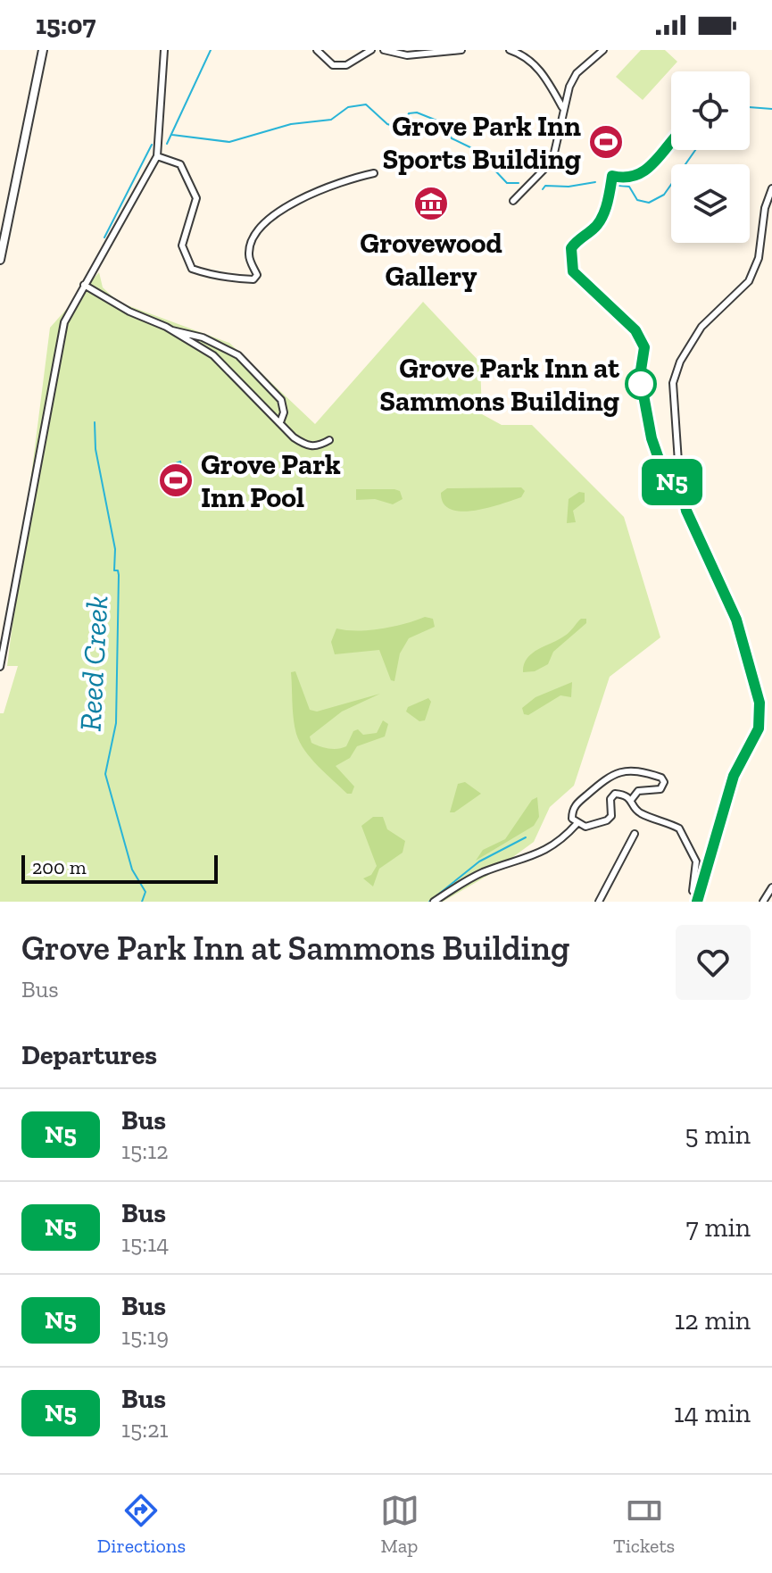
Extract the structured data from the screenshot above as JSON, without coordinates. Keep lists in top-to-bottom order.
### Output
{
  "water": ["Reed Creek"],
  "places": {
    "sports": ["Grove Park Inn Sports Building", "Grove Park Inn Pool"],
    "museum": ["Grovewood Gallery"],
    "other": ["Grove Park Inn at Sammons Building"]
  },
  "lines": ["bus line N5"],
  "scale_bar": "200 m",
  "page": {
    "status": "15:07",
    "on_map": "N5",
    "scale": "200 m",
    "heading": [
      ["Grove Park Inn at Sammons Building", "Bus"],
      "Departures"
    ],
    "list": [
      {
        "mark": "N5",
        "name": "Bus",
        "note": "15:12",
        "value": "5 min"
      },
      {
        "mark": "N5",
        "name": "Bus",
        "note": "15:14",
        "value": "7 min"
      },
      {
        "mark": "N5",
        "name": "Bus",
        "note": "15:19",
        "value": "12 min"
      },
      {
        "mark": "N5",
        "name": "Bus",
        "note": "15:21",
        "value": "14 min"
      }
    ],
    "tabs": ["Directions", "Map", "Tickets"]
  }
}
